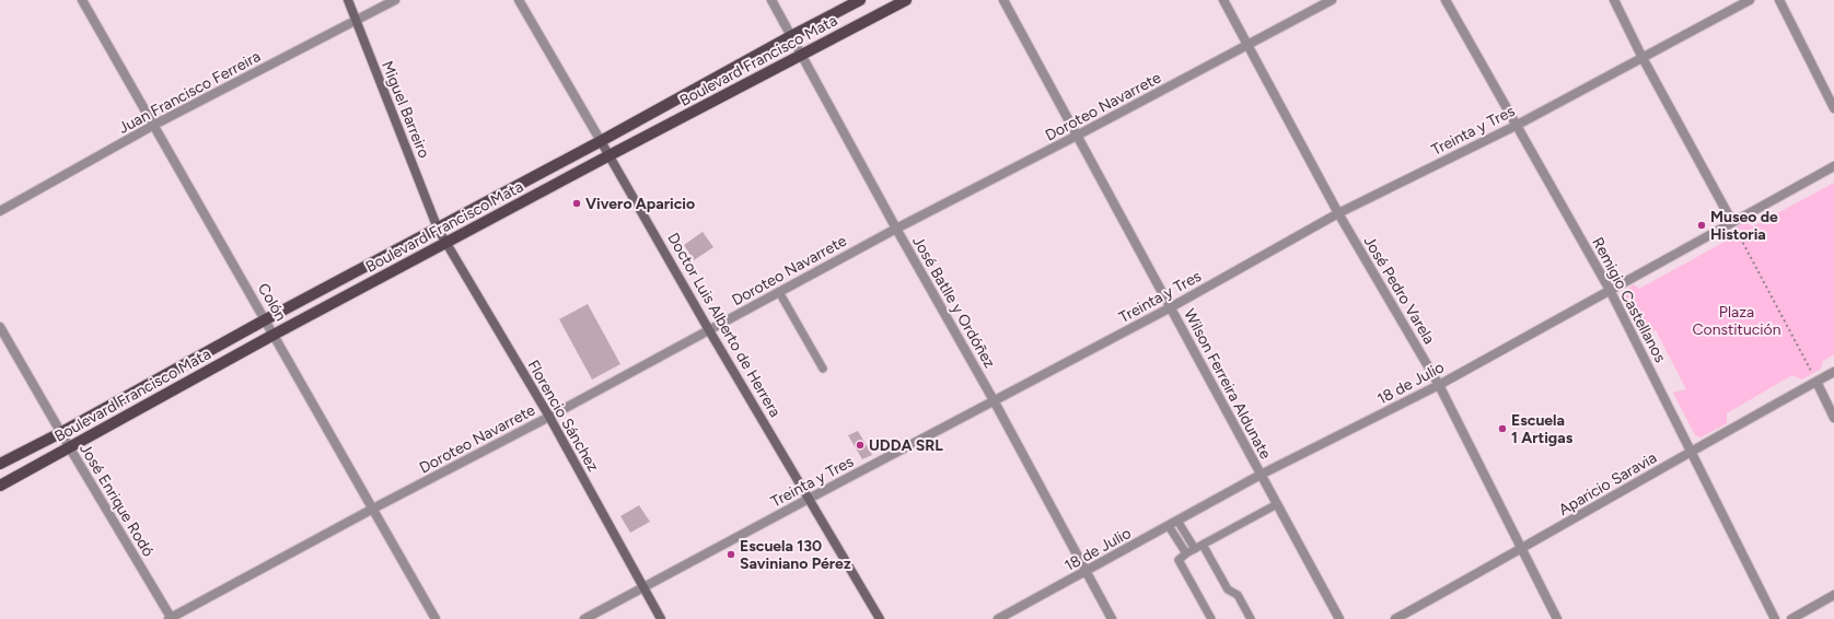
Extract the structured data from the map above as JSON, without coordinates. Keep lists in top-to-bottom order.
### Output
{
  "streets": {
    "main road": ["Boulevard Francisco Mata"],
    "street": [
      "Juan Francisco Ferreira",
      "Doroteo Navarrete",
      "Miguel Barreiro",
      "Treinta y Tres",
      "José Pedro Varela",
      "Remigio Castellanos",
      "Colón",
      "José Batlle y Ordóñez",
      "Doctor Luis Alberto de Herrera",
      "18 de Julio",
      "Wilson Ferreira Aldunate",
      "Florencio Sánchez",
      "Aparicio Saravia",
      "José Enrique Rodó"
    ]
  },
  "crossings": [
    ["Boulevard Francisco Mata", "Miguel Barreiro"],
    ["Boulevard Francisco Mata", "Colón"],
    ["Boulevard Francisco Mata", "José Batlle y Ordóñez"],
    ["Boulevard Francisco Mata", "Doctor Luis Alberto de Herrera"],
    ["Boulevard Francisco Mata", "Florencio Sánchez"],
    ["Boulevard Francisco Mata", "José Enrique Rodó"],
    ["Juan Francisco Ferreira", "Miguel Barreiro"],
    ["Juan Francisco Ferreira", "Colón"],
    ["Doroteo Navarrete", "José Pedro Varela"],
    ["Doroteo Navarrete", "Colón"],
    ["Doroteo Navarrete", "José Batlle y Ordóñez"],
    ["Doroteo Navarrete", "Doctor Luis Alberto de Herrera"],
    ["Doroteo Navarrete", "Wilson Ferreira Aldunate"],
    ["Doroteo Navarrete", "Florencio Sánchez"],
    ["Doroteo Navarrete", "José Enrique Rodó"],
    ["Miguel Barreiro", "Florencio Sánchez"],
    ["Treinta y Tres", "José Pedro Varela"],
    ["Treinta y Tres", "Remigio Castellanos"],
    ["Treinta y Tres", "José Batlle y Ordóñez"],
    ["Treinta y Tres", "Doctor Luis Alberto de Herrera"],
    ["Treinta y Tres", "Wilson Ferreira Aldunate"],
    ["Treinta y Tres", "Florencio Sánchez"],
    ["José Pedro Varela", "18 de Julio"],
    ["José Pedro Varela", "Aparicio Saravia"],
    ["Remigio Castellanos", "18 de Julio"],
    ["Remigio Castellanos", "Aparicio Saravia"],
    ["José Batlle y Ordóñez", "18 de Julio"],
    ["18 de Julio", "Wilson Ferreira Aldunate"]
  ],
  "parks": ["Plaza Constitución"],
  "places": [
    "Vivero Aparicio",
    "Museo de Historia",
    "Escuela 1 Artigas",
    "UDDA SRL",
    "Escuela 130 Saviniano Pérez"
  ]
}
